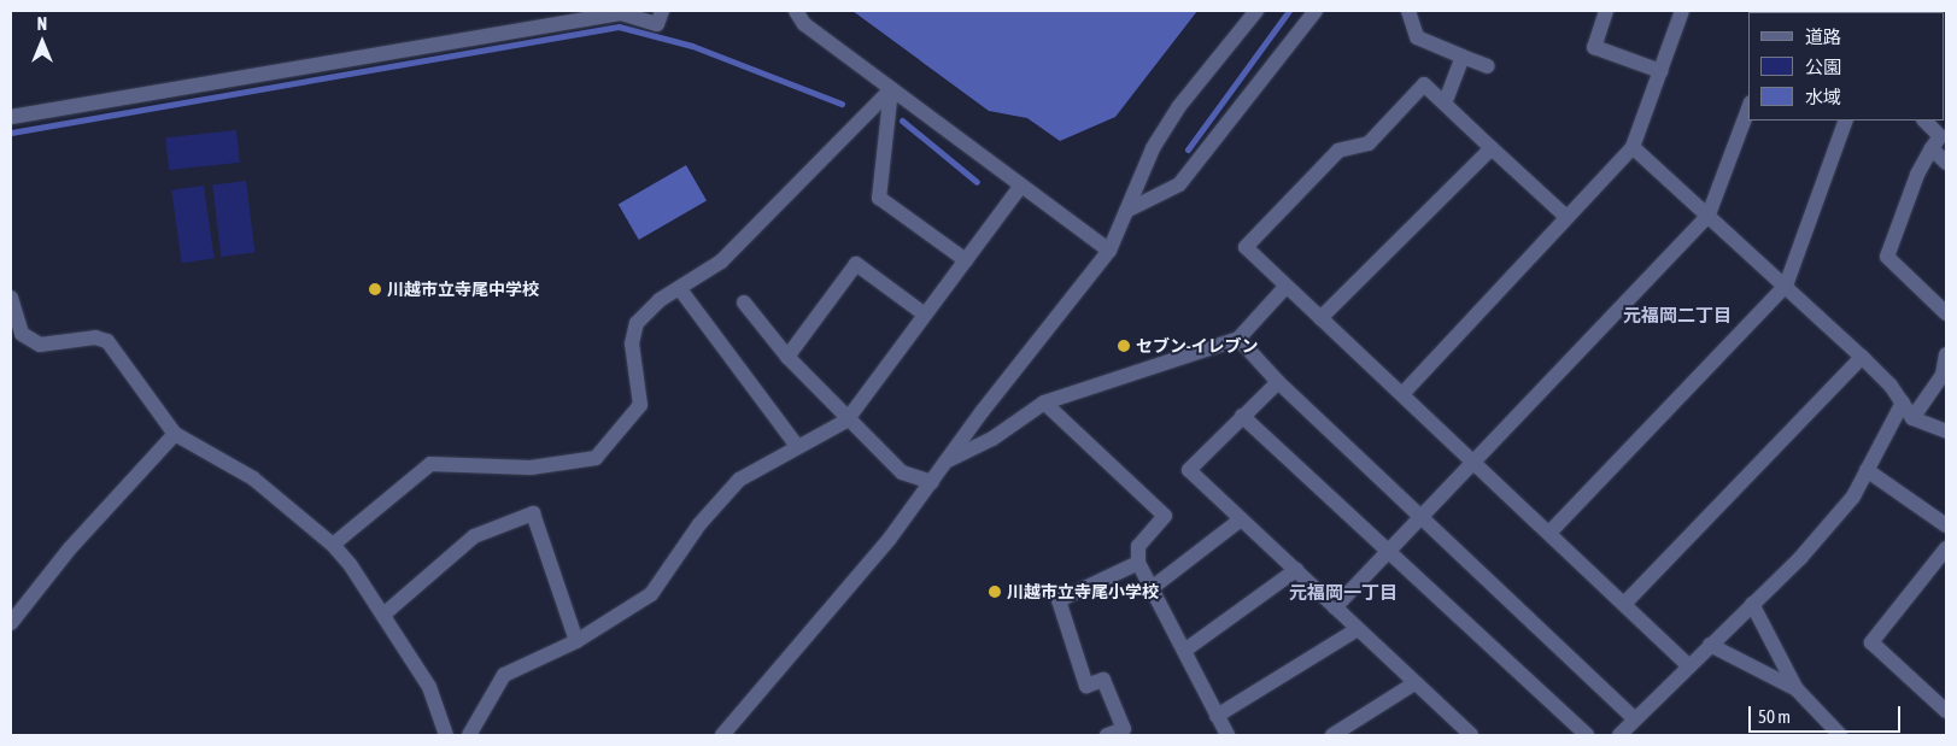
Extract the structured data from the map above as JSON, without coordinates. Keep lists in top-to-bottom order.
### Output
{
  "districts": ["元福岡二丁目", "元福岡一丁目"],
  "places": ["川越市立寺尾中学校", "セブン-イレブン", "川越市立寺尾小学校"],
  "legend": ["道路", "公園", "水域"],
  "scale_bar": "50 m",
  "north": "top"
}
